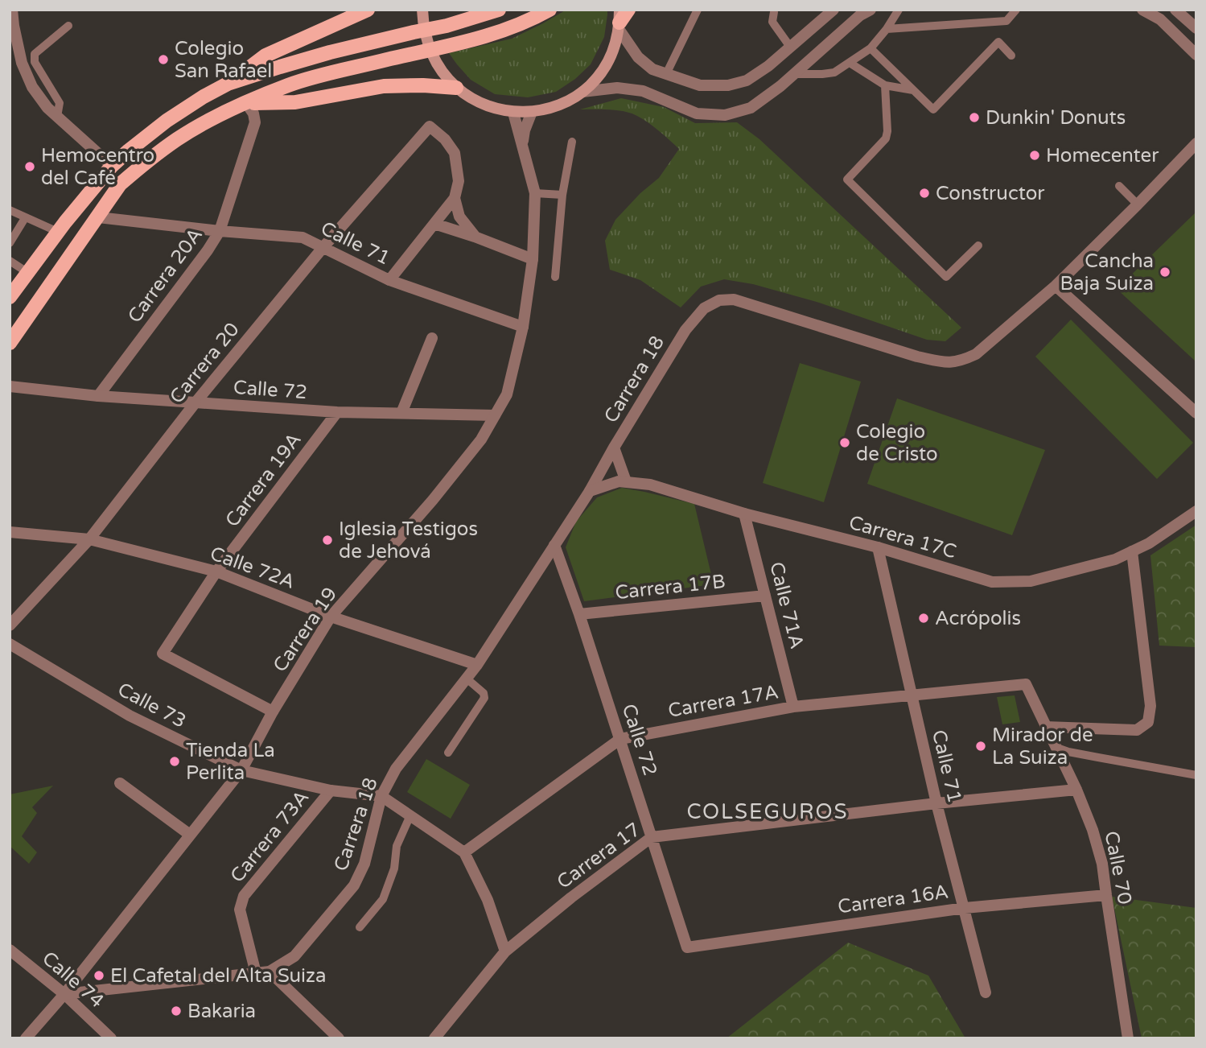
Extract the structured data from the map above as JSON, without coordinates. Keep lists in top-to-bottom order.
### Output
{
  "streets": {
    "street": [
      "Calle 71",
      "Carrera 20A",
      "Carrera 20",
      "Carrera 18",
      "Calle 72",
      "Carrera 19A",
      "Carrera 17C",
      "Calle 72A",
      "Carrera 17B",
      "Calle 71A",
      "Carrera 19",
      "Carrera 17A",
      "Calle 73",
      "Carrera 73A",
      "Carrera 17",
      "Calle 70",
      "Carrera 16A",
      "Calle 74"
    ]
  },
  "crossings": [
    ["Calle 71", "Carrera 20A"],
    ["Calle 71", "Carrera 20"],
    ["Calle 71", "Carrera 17C"],
    ["Calle 71", "Carrera 19"],
    ["Calle 71", "Carrera 17A"],
    ["Calle 71", "Carrera 17"],
    ["Calle 71", "Carrera 16A"],
    ["Carrera 20A", "Calle 72"],
    ["Carrera 20", "Calle 72"],
    ["Carrera 20", "Calle 72A"],
    ["Carrera 18", "Calle 72"],
    ["Carrera 18", "Carrera 17C"],
    ["Carrera 18", "Calle 72A"],
    ["Carrera 18", "Carrera 19"],
    ["Carrera 18", "Calle 73"],
    ["Carrera 18", "Carrera 73A"],
    ["Carrera 18", "Calle 74"],
    ["Calle 72", "Carrera 19A"],
    ["Calle 72", "Carrera 17B"],
    ["Calle 72", "Carrera 19"],
    ["Calle 72", "Carrera 17A"],
    ["Calle 72", "Carrera 17"],
    ["Calle 72", "Carrera 16A"],
    ["Carrera 19A", "Calle 72A"],
    ["Carrera 19A", "Carrera 19"],
    ["Carrera 17C", "Calle 71A"],
    ["Calle 72A", "Carrera 19"],
    ["Carrera 17B", "Calle 71A"],
    ["Calle 71A", "Carrera 17A"],
    ["Carrera 19", "Calle 73"],
    ["Carrera 19", "Calle 74"],
    ["Carrera 17A", "Calle 73"],
    ["Carrera 17A", "Calle 70"],
    ["Calle 73", "Carrera 73A"],
    ["Calle 73", "Carrera 17"],
    ["Carrera 17", "Calle 70"],
    ["Calle 70", "Carrera 16A"]
  ],
  "districts": ["COLSEGUROS"],
  "places": [
    "Colegio San Rafael",
    "Dunkin' Donuts",
    "Homecenter",
    "Hemocentro del Café",
    "Constructor",
    "Cancha Baja Suiza",
    "Colegio de Cristo",
    "Iglesia Testigos de Jehová",
    "Acrópolis",
    "Mirador de La Suiza",
    "Tienda La Perlita",
    "El Cafetal del Alta Suiza",
    "Bakaria"
  ]
}
